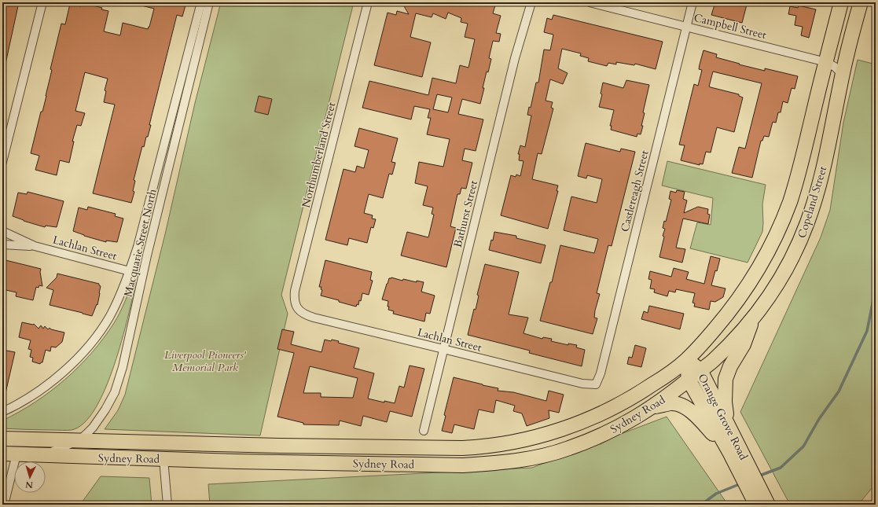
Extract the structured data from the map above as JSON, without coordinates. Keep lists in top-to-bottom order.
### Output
{
  "streets": {
    "highway": ["Copeland Street", "Sydney Road", "Orange Grove Road"],
    "street": [
      "Campbell Street",
      "Northumberland Street",
      "Castlereagh Street",
      "Bathurst Street",
      "Macquarie Street North",
      "Lachlan Street"
    ]
  },
  "crossings": [
    ["Campbell Street", "Castlereagh Street"],
    ["Campbell Street", "Copeland Street"],
    ["Northumberland Street", "Lachlan Street"],
    ["Castlereagh Street", "Lachlan Street"],
    ["Copeland Street", "Sydney Road"],
    ["Copeland Street", "Orange Grove Road"],
    ["Bathurst Street", "Lachlan Street"],
    ["Macquarie Street North", "Lachlan Street"],
    ["Macquarie Street North", "Sydney Road"],
    ["Sydney Road", "Orange Grove Road"]
  ],
  "parks": ["Liverpool Pioneers' Memorial Park"],
  "north": "bottom"
}
